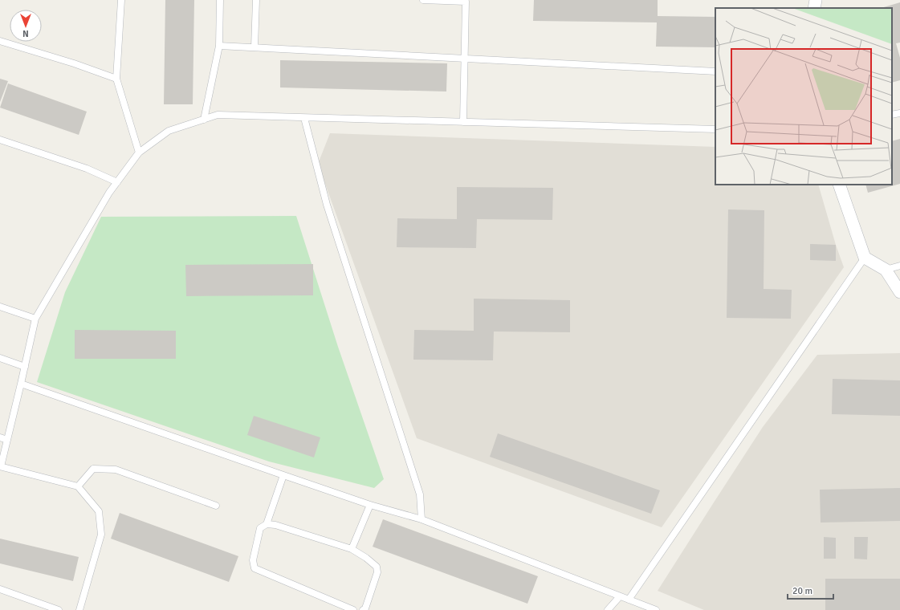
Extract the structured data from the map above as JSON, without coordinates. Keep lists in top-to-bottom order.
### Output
{
  "scale_bar": "20 m",
  "north": "bottom"
}
